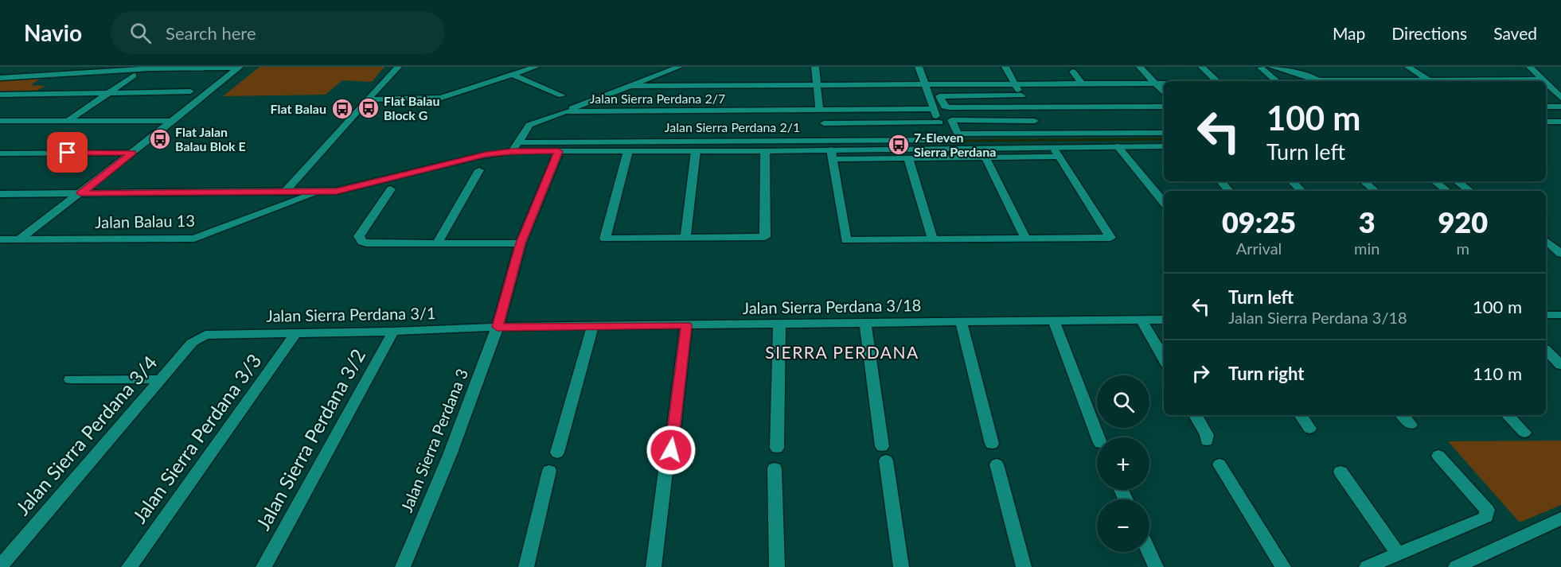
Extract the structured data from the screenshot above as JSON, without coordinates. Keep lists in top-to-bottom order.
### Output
{
  "streets": {
    "street": [
      "Jalan Sierra Perdana 2/7",
      "Jalan Sierra Perdana 2/1",
      "Jalan Balau 13",
      "Jalan Sierra Perdana 3/18",
      "Jalan Sierra Perdana 3/1",
      "Jalan Sierra Perdana 3/4",
      "Jalan Sierra Perdana 3/3",
      "Jalan Sierra Perdana 3/2",
      "Jalan Sierra Perdana 3"
    ]
  },
  "crossings": [
    ["Jalan Sierra Perdana 2/7", "Jalan Sierra Perdana 2/1"],
    ["Jalan Sierra Perdana 3/18", "Jalan Sierra Perdana 3/1"],
    ["Jalan Sierra Perdana 3/18", "Jalan Sierra Perdana 3"],
    ["Jalan Sierra Perdana 3/1", "Jalan Sierra Perdana 3/4"],
    ["Jalan Sierra Perdana 3/1", "Jalan Sierra Perdana 3/3"],
    ["Jalan Sierra Perdana 3/1", "Jalan Sierra Perdana 3/2"],
    ["Jalan Sierra Perdana 3/1", "Jalan Sierra Perdana 3"]
  ],
  "districts": ["SIERRA PERDANA"],
  "places": {
    "bus stop": [
      "Flat Balau Block G",
      "Flat Balau",
      "Flat Jalan Balau Blok E",
      "7-Eleven Sierra Perdana"
    ]
  },
  "page": {
    "header": "Navio",
    "search": "Search here",
    "nav": ["Map", "Directions", "Saved"],
    "turn": ["100 m", "Turn left"],
    "eta": [
      "09:25",
      "Arrival",
      "3",
      "min",
      "920",
      "m"
    ],
    "list": [
      {
        "name": "Turn left",
        "note": "Jalan Sierra Perdana 3/18",
        "value": "100 m"
      },
      {
        "name": "Turn right",
        "value": "110 m"
      }
    ],
    "map_buttons": ["+", "−"]
  }
}
